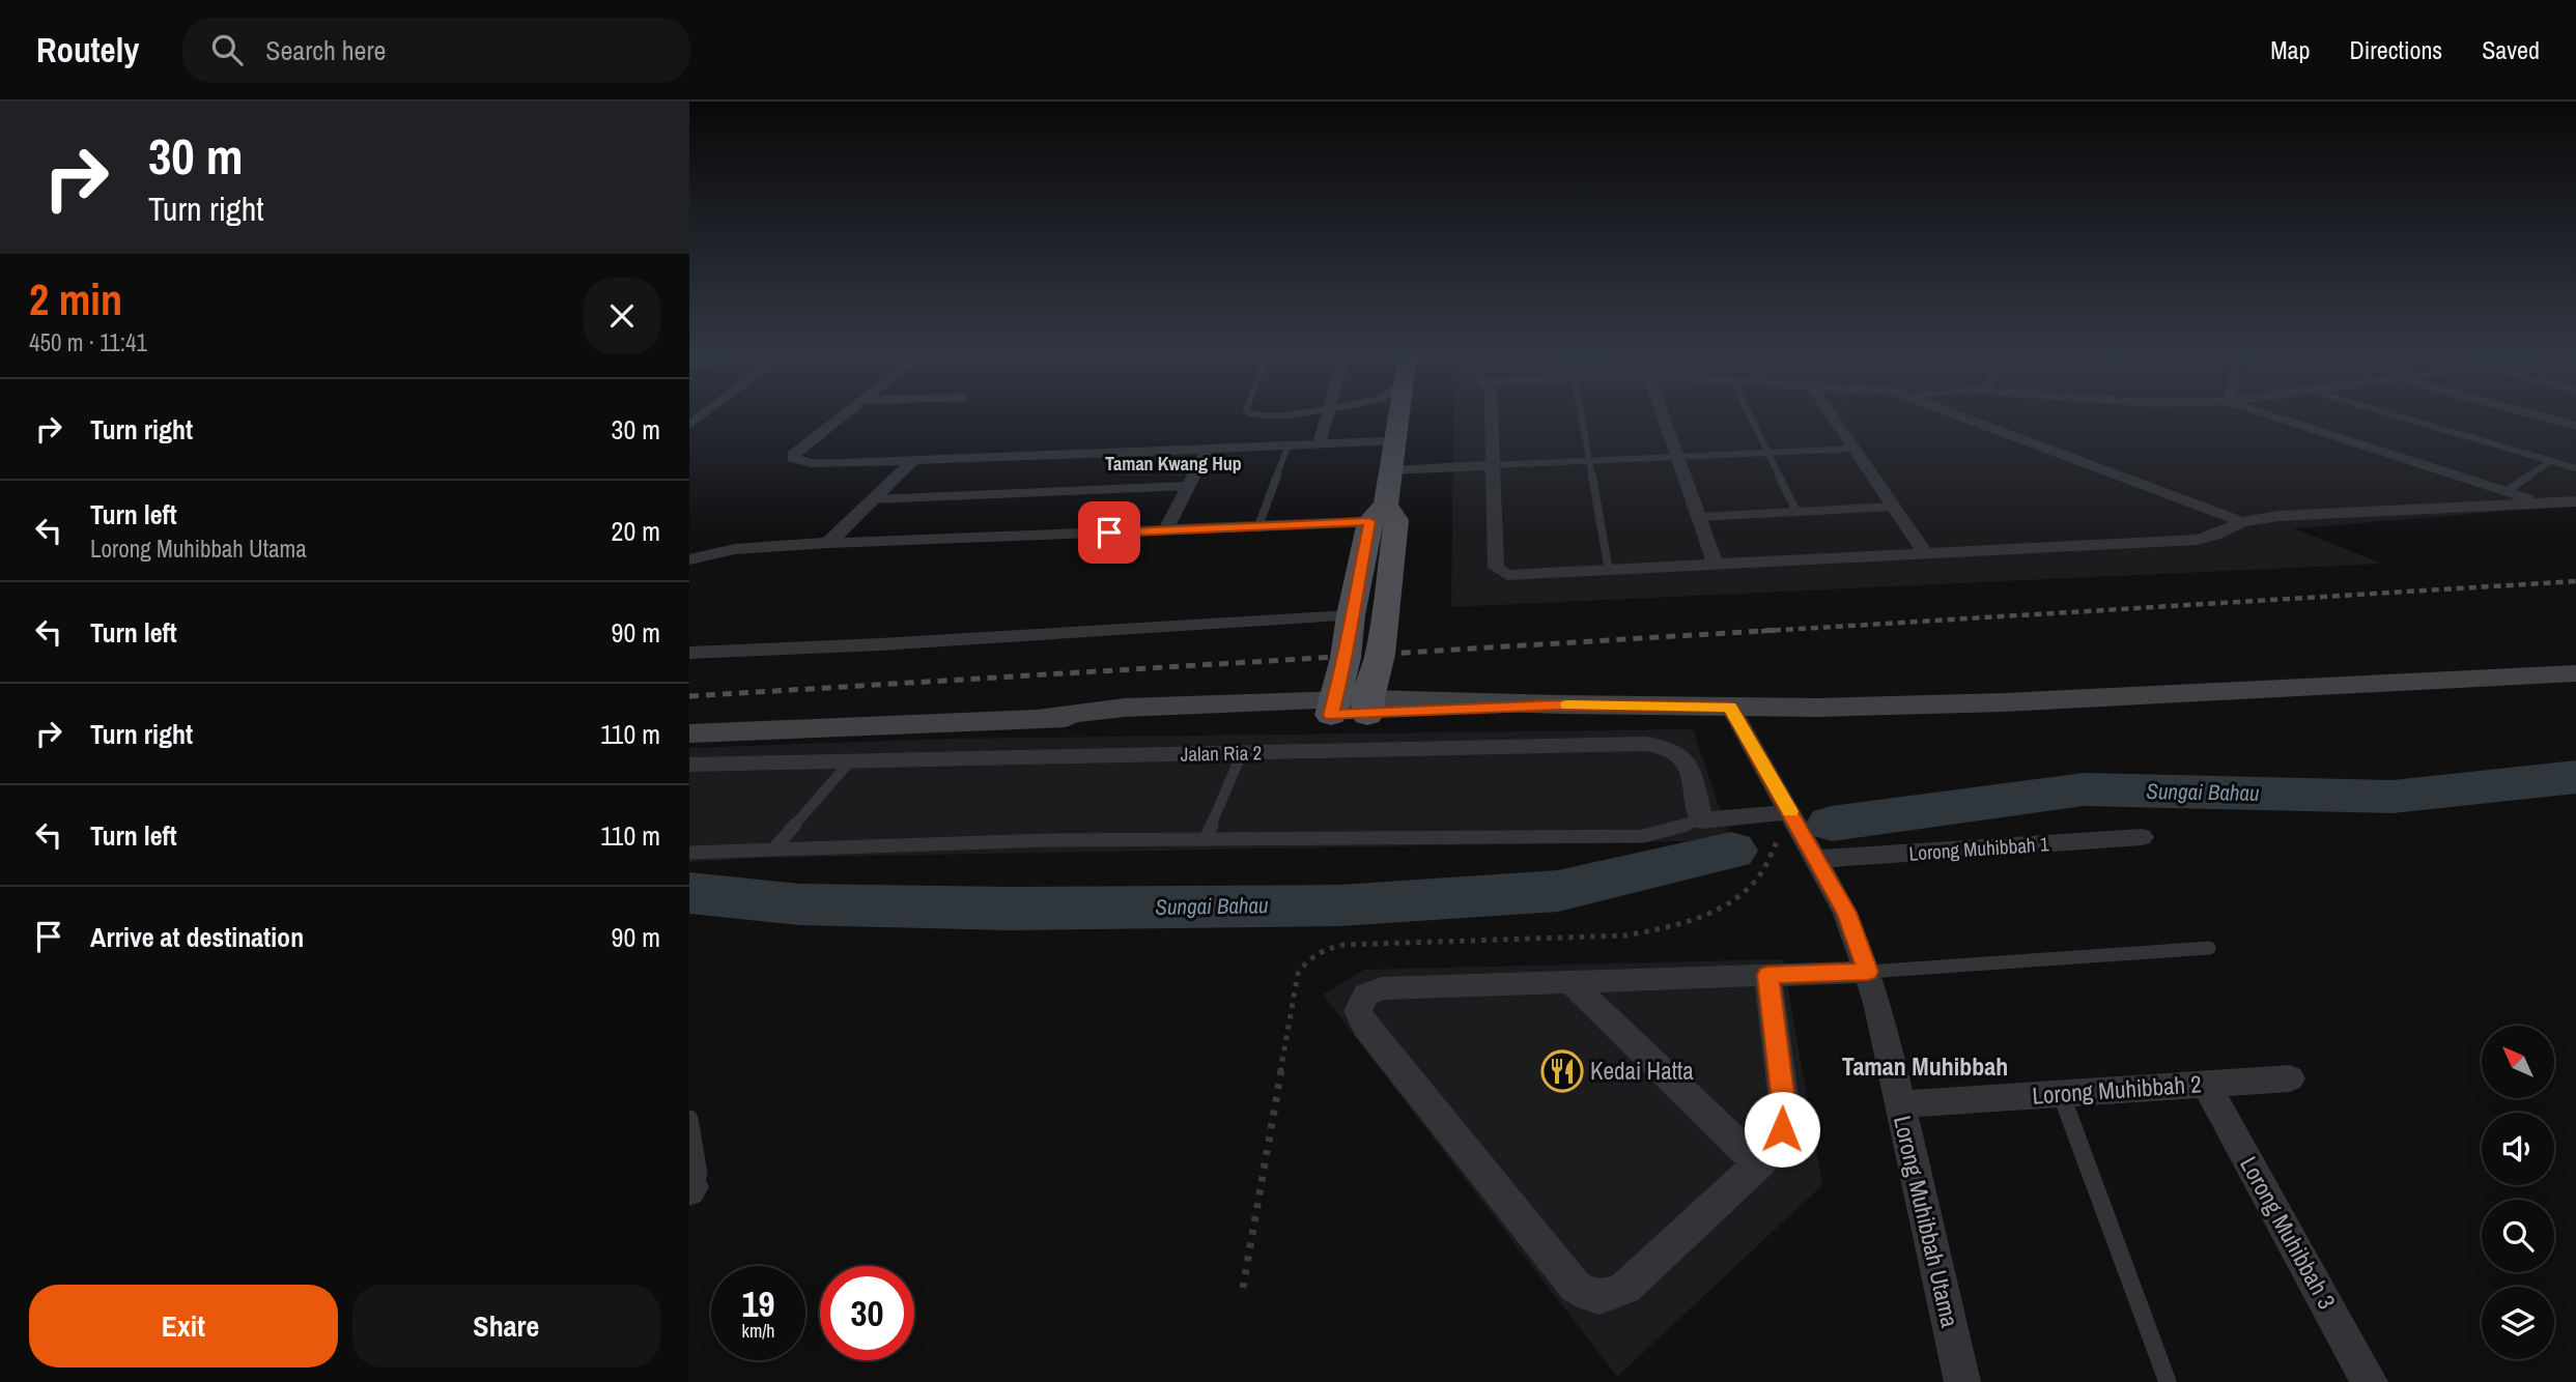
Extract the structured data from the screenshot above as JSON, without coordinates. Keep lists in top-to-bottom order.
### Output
{
  "streets": {
    "street": [
      "Jalan Ria 2",
      "Lorong Muhibbah 1",
      "Lorong Muhibbah 2",
      "Lorong Muhibbah Utama",
      "Lorong Muhibbah 3"
    ]
  },
  "crossings": [
    ["Lorong Muhibbah 1", "Lorong Muhibbah Utama"],
    ["Lorong Muhibbah 2", "Lorong Muhibbah Utama"],
    ["Lorong Muhibbah 2", "Lorong Muhibbah 3"]
  ],
  "districts": ["Taman Kwang Hup", "Taman Muhibbah"],
  "water": ["Sungai Bahau"],
  "places": {
    "restaurant": ["Kedai Hatta"]
  },
  "north": "top left",
  "page": {
    "header": "Routely",
    "search": "Search here",
    "nav": ["Map", "Directions", "Saved"],
    "turn": ["30 m", "Turn right"],
    "heading": ["2 min", "450 m · 11:41"],
    "list": [
      {
        "name": "Turn right",
        "value": "30 m"
      },
      {
        "name": "Turn left",
        "note": "Lorong Muhibbah Utama",
        "value": "20 m"
      },
      {
        "name": "Turn left",
        "value": "90 m"
      },
      {
        "name": "Turn right",
        "value": "110 m"
      },
      {
        "name": "Turn left",
        "value": "110 m"
      },
      {
        "name": "Arrive at destination",
        "value": "90 m"
      }
    ],
    "speed": "19 km/h",
    "limit": "30",
    "buttons": ["Exit", "Share"]
  }
}
